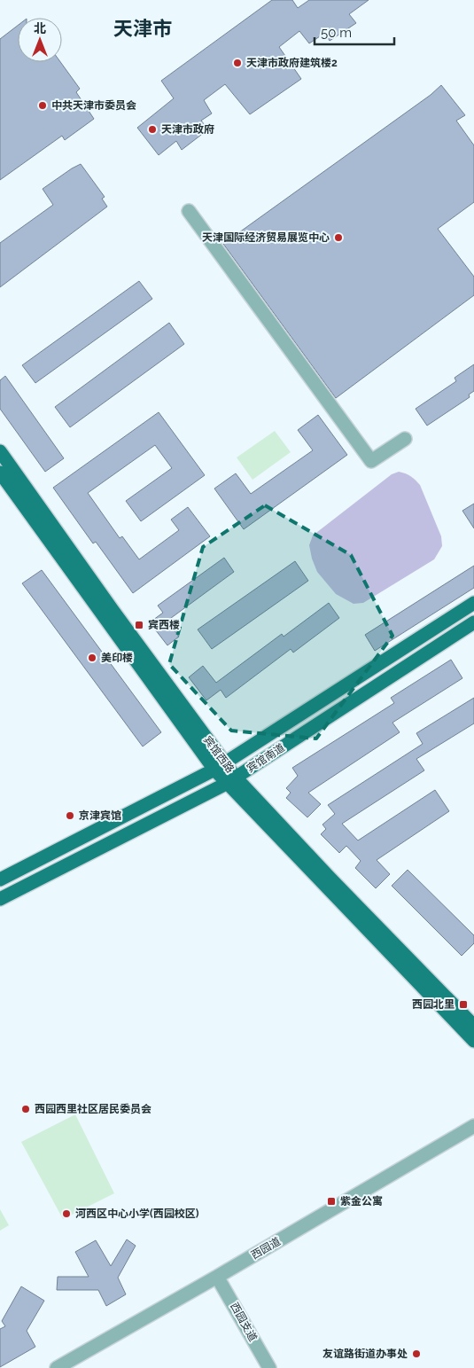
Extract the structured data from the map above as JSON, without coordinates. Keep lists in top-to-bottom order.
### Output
{
  "streets": {
    "main road": ["宾馆西路", "宾馆南道"],
    "street": ["西园道", "西园支道"]
  },
  "crossings": [
    ["宾馆西路", "宾馆南道"],
    ["西园道", "西园支道"]
  ],
  "districts": ["天津市"],
  "places": {
    "other": [
      "天津市政府建筑楼2",
      "中共天津市委员会",
      "天津市政府",
      "天津国际经济贸易展览中心",
      "美印楼",
      "京津宾馆",
      "西园西里社区居民委员会",
      "河西区中心小学(西园校区)",
      "友谊路街道办事处"
    ],
    "transit": ["宾西楼", "西园北里", "紫金公寓"]
  },
  "scale_bar": "50 m",
  "north": "top"
}
